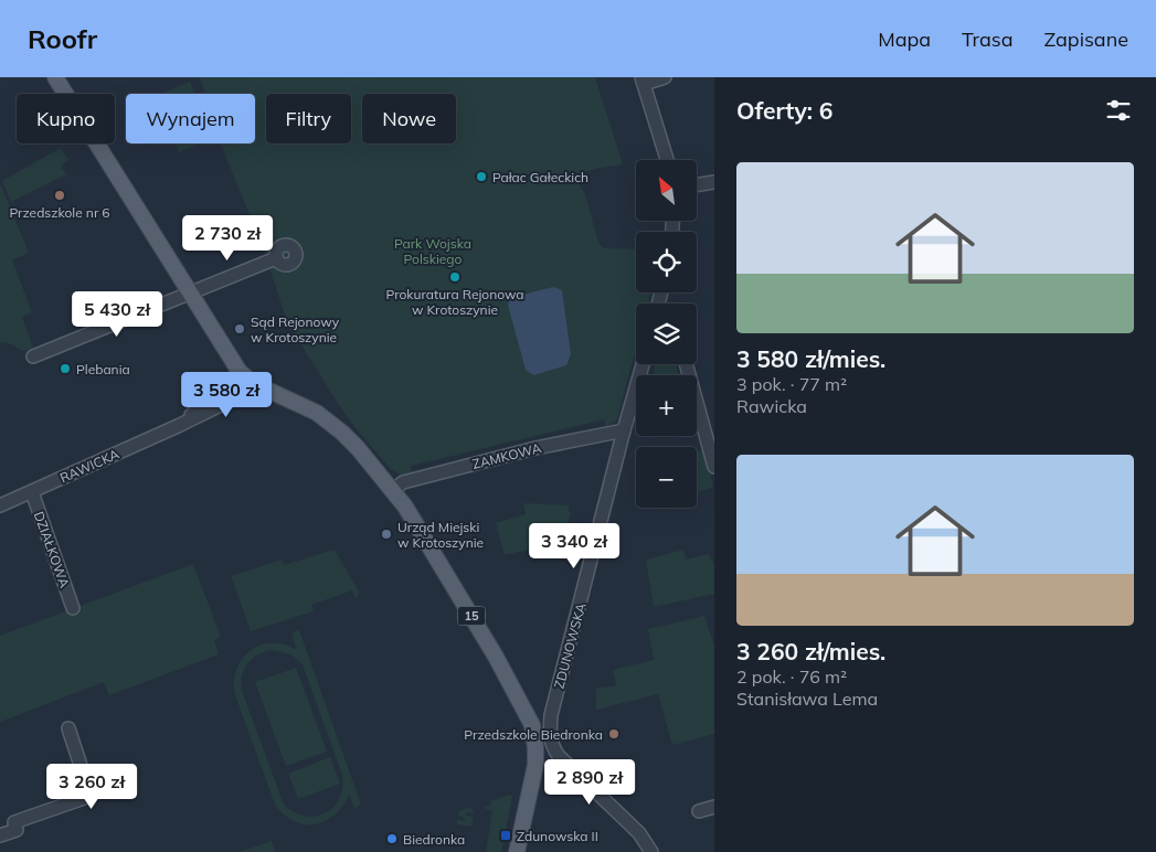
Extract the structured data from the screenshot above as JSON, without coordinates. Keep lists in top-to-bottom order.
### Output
{
  "streets": {
    "main road": ["15"],
    "street": [
      "ZAMKOWA",
      "RAWICKA",
      "DZIAŁKOWA",
      "ZDUNOWSKA"
    ]
  },
  "crossings": [
    ["ZAMKOWA", "15"],
    ["ZAMKOWA", "ZDUNOWSKA"],
    ["RAWICKA", "DZIAŁKOWA"],
    ["RAWICKA", "15"]
  ],
  "parks": ["Park Wojska Polskiego"],
  "places": {
    "other": [
      "Pałac Gałeckich",
      "Przedszkole nr 6",
      "Prokuratura Rejonowa w Krotoszynie",
      "Sąd Rejonowy w Krotoszynie",
      "Plebania",
      "Urząd Miejski w Krotoszynie",
      "Przedszkole Biedronka",
      "Biedronka"
    ],
    "transit": ["Zdunowska II"]
  },
  "north": "top left",
  "page": {
    "header": "Roofr",
    "nav": ["Mapa", "Trasa", "Zapisane"],
    "heading": "Oferty: 6",
    "chip": [
      "Kupno",
      "Wynajem",
      "Filtry",
      "Nowe"
    ],
    "list": [
      {
        "name": "3 580 zł/mies.",
        "note": "3 pok. · 77 m² · Rawicka"
      },
      {
        "name": "3 260 zł/mies.",
        "note": "2 pok. · 76 m² · Stanisława Lema"
      }
    ],
    "map_buttons": ["+", "−"],
    "price": [
      "2 730 zł",
      "5 430 zł",
      "3 580 zł",
      "3 340 zł",
      "2 890 zł",
      "3 260 zł"
    ]
  }
}
